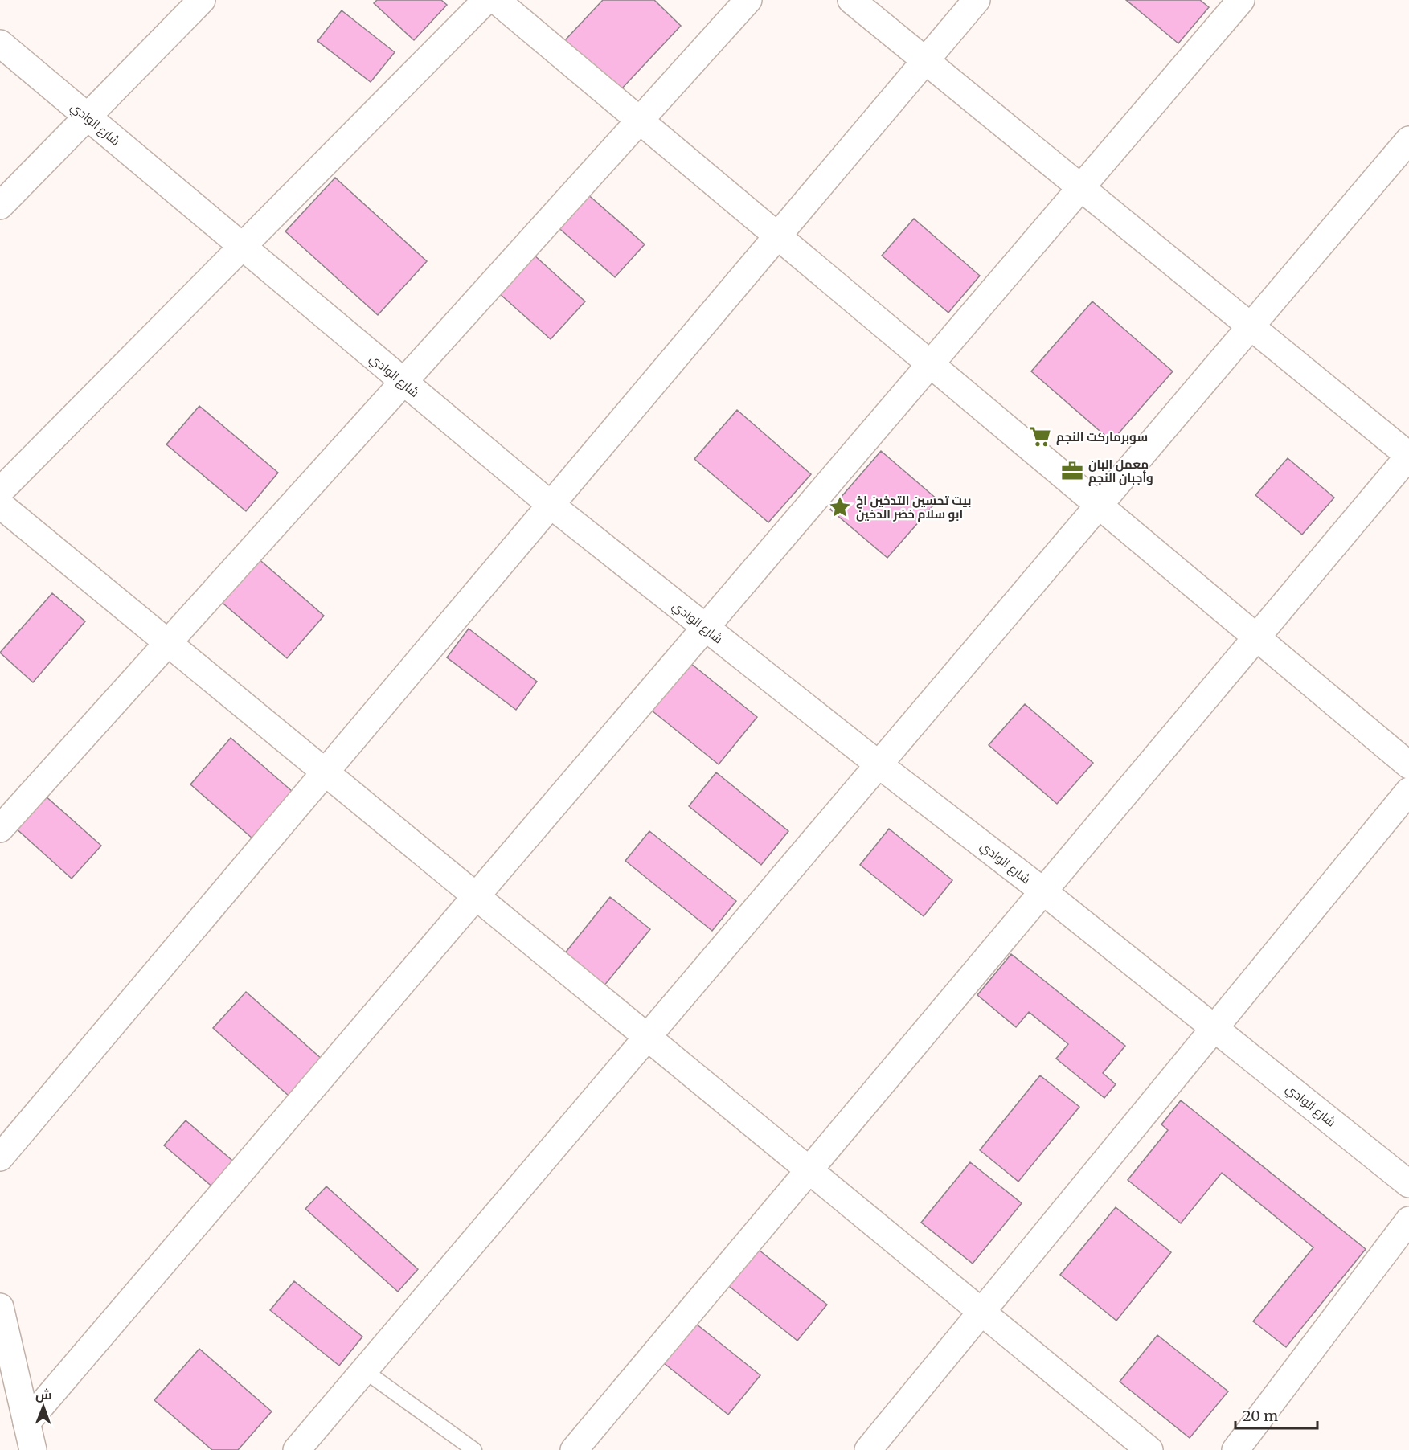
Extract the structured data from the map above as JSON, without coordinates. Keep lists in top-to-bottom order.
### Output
{
  "streets": {
    "main road": ["شارع الوادي"]
  },
  "places": {
    "supermarket": ["سوبرماركت النجم"],
    "office": ["معمل البان وأجبان النجم"],
    "place": ["بيت تحسين التدخين اخ ابو سلام خضر الدخين"]
  },
  "scale_bar": "20 m",
  "north": "top"
}
